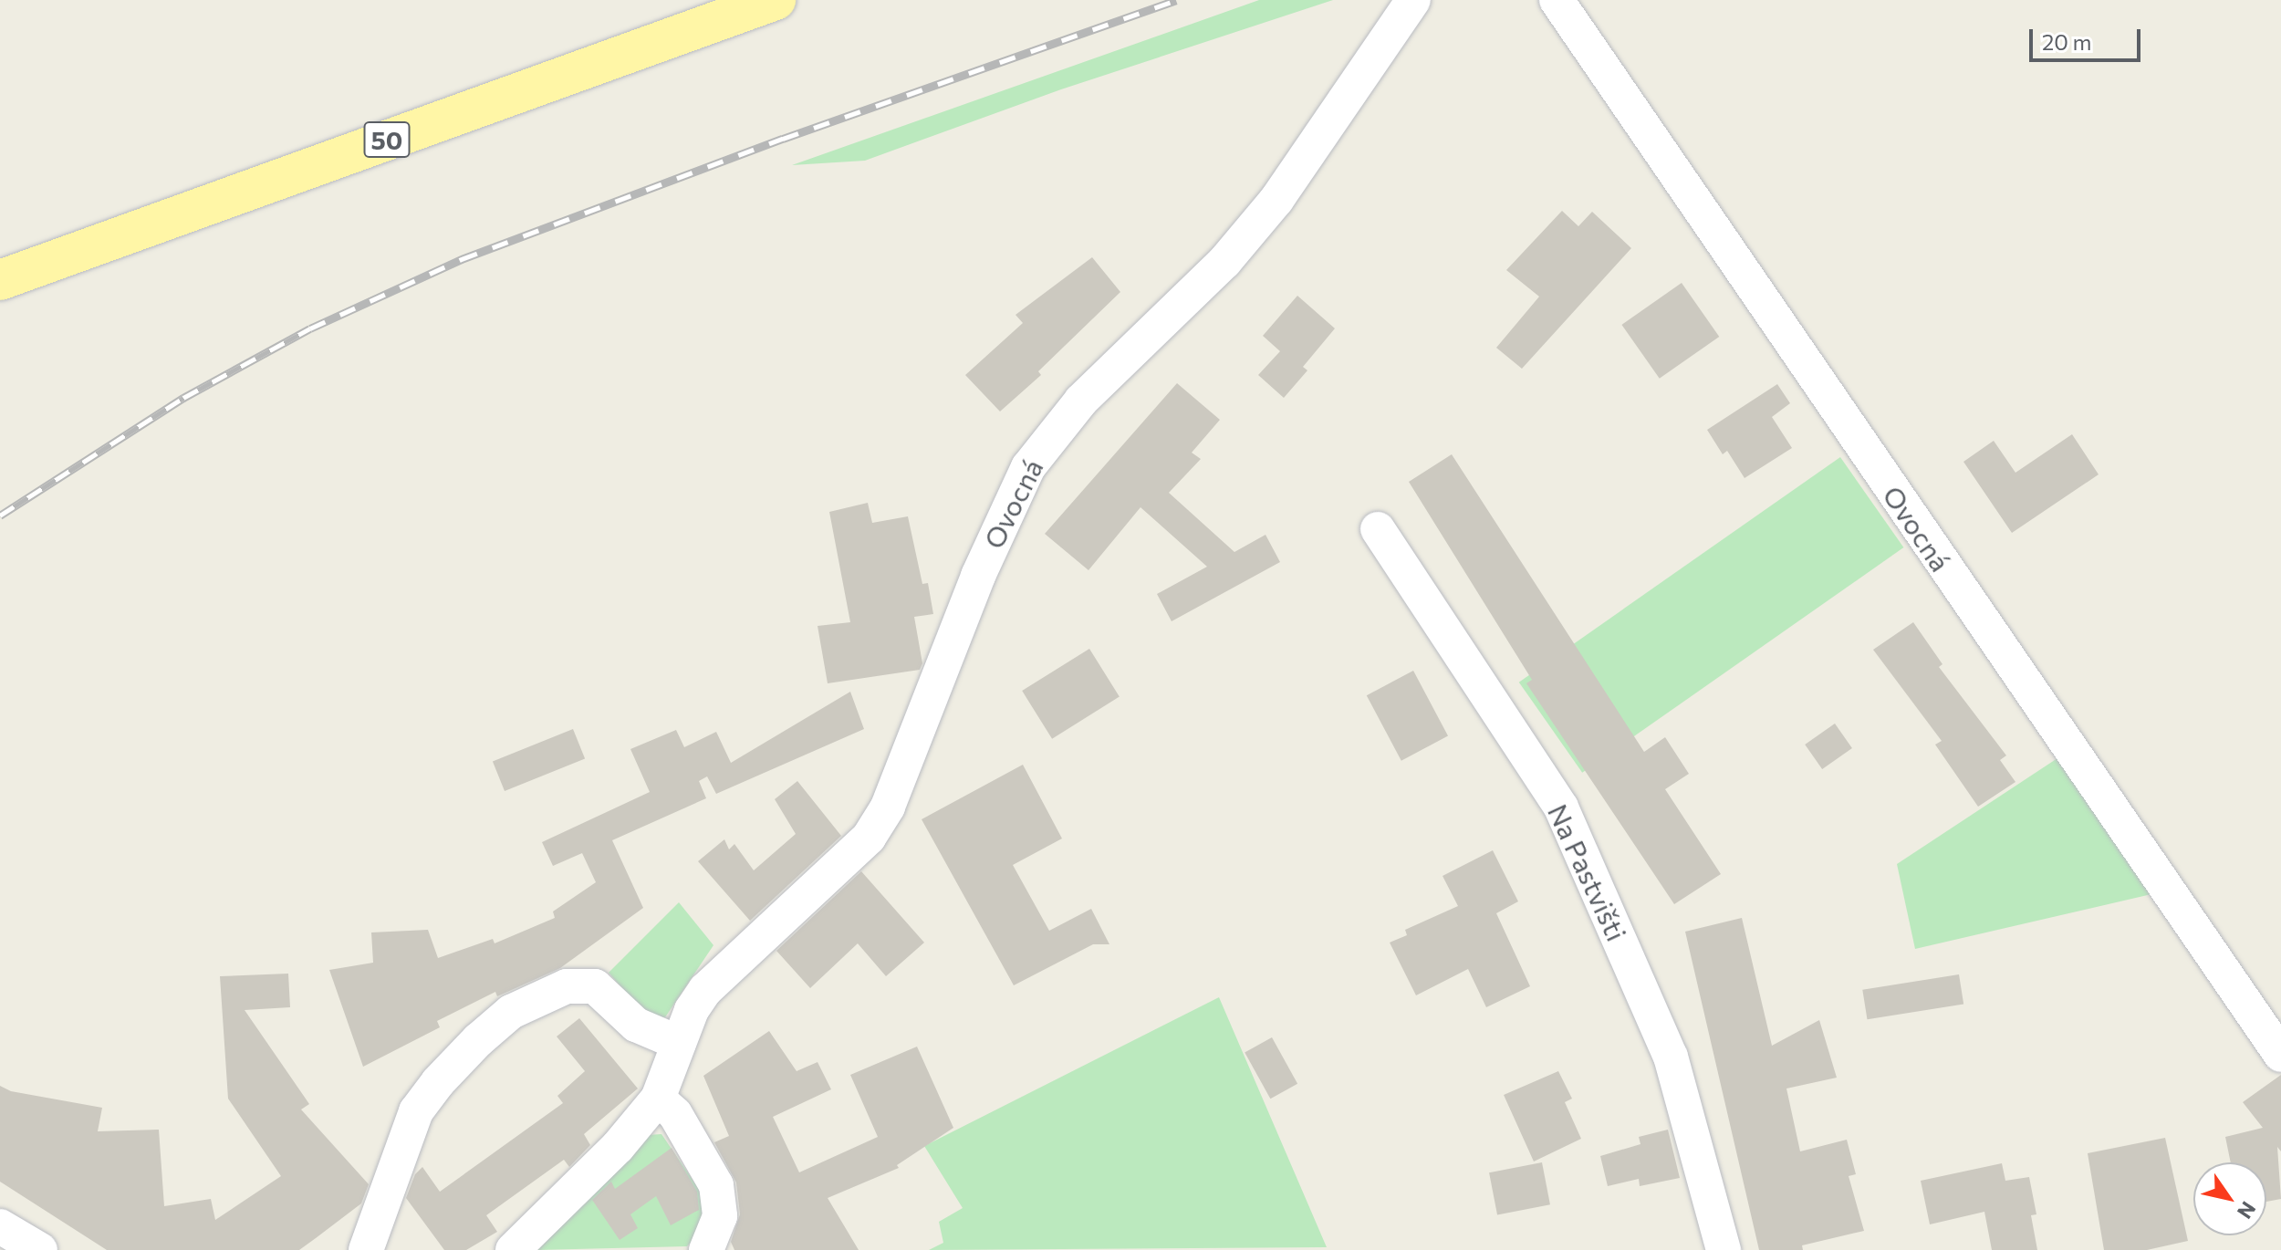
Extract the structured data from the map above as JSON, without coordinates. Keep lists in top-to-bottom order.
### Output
{
  "streets": {
    "main road": ["50"],
    "street": ["Ovocná", "Na Pastvišti"]
  },
  "scale_bar": "20 m",
  "north": "bottom right"
}
